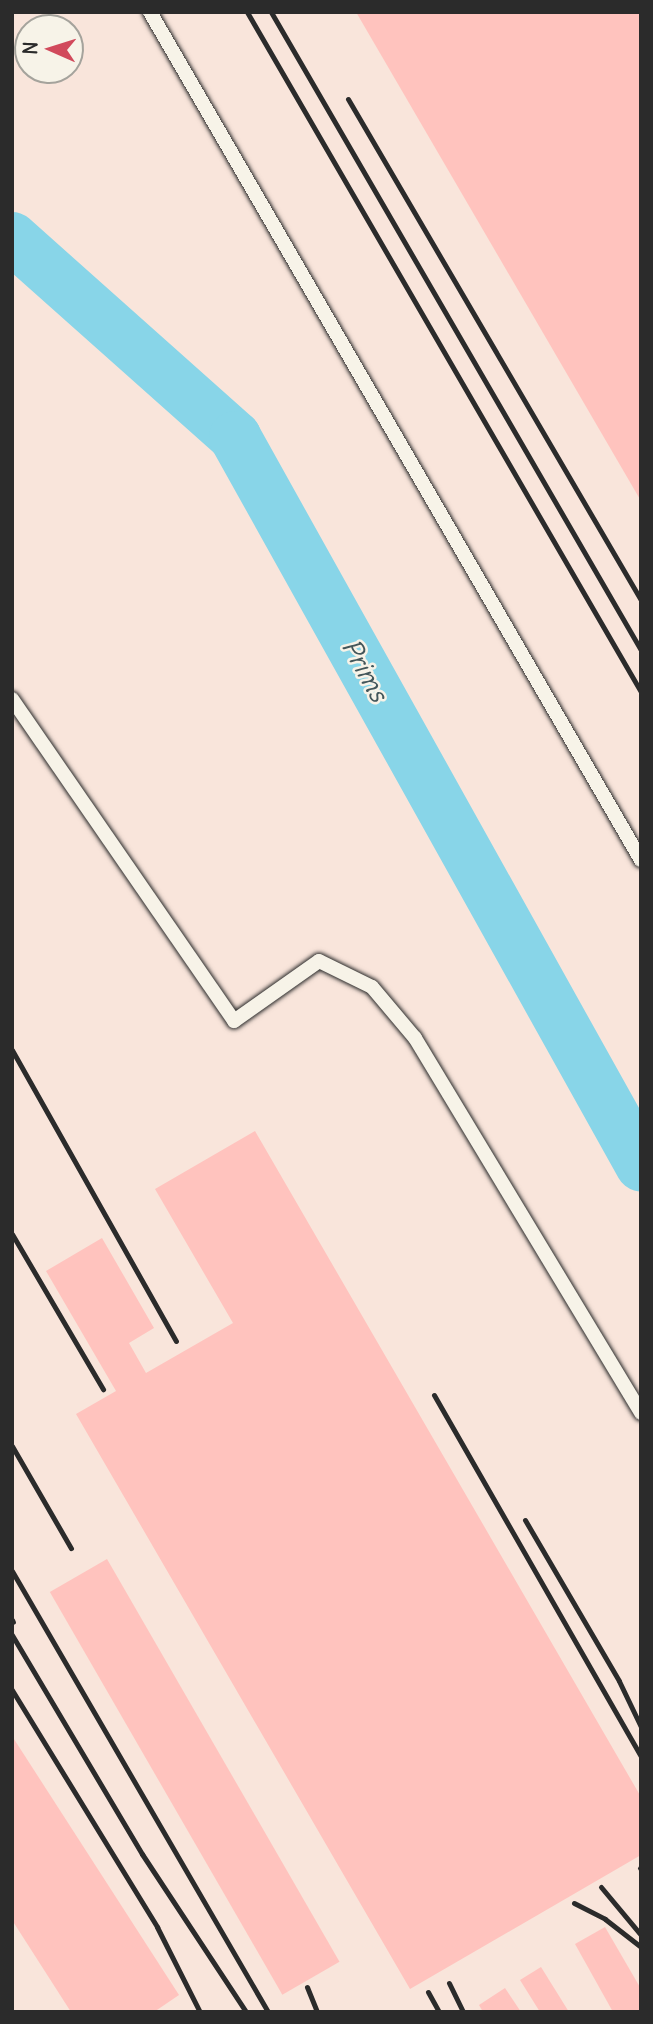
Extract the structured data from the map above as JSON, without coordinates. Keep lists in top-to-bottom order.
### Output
{
  "water": ["Prims"],
  "north": "left"
}
